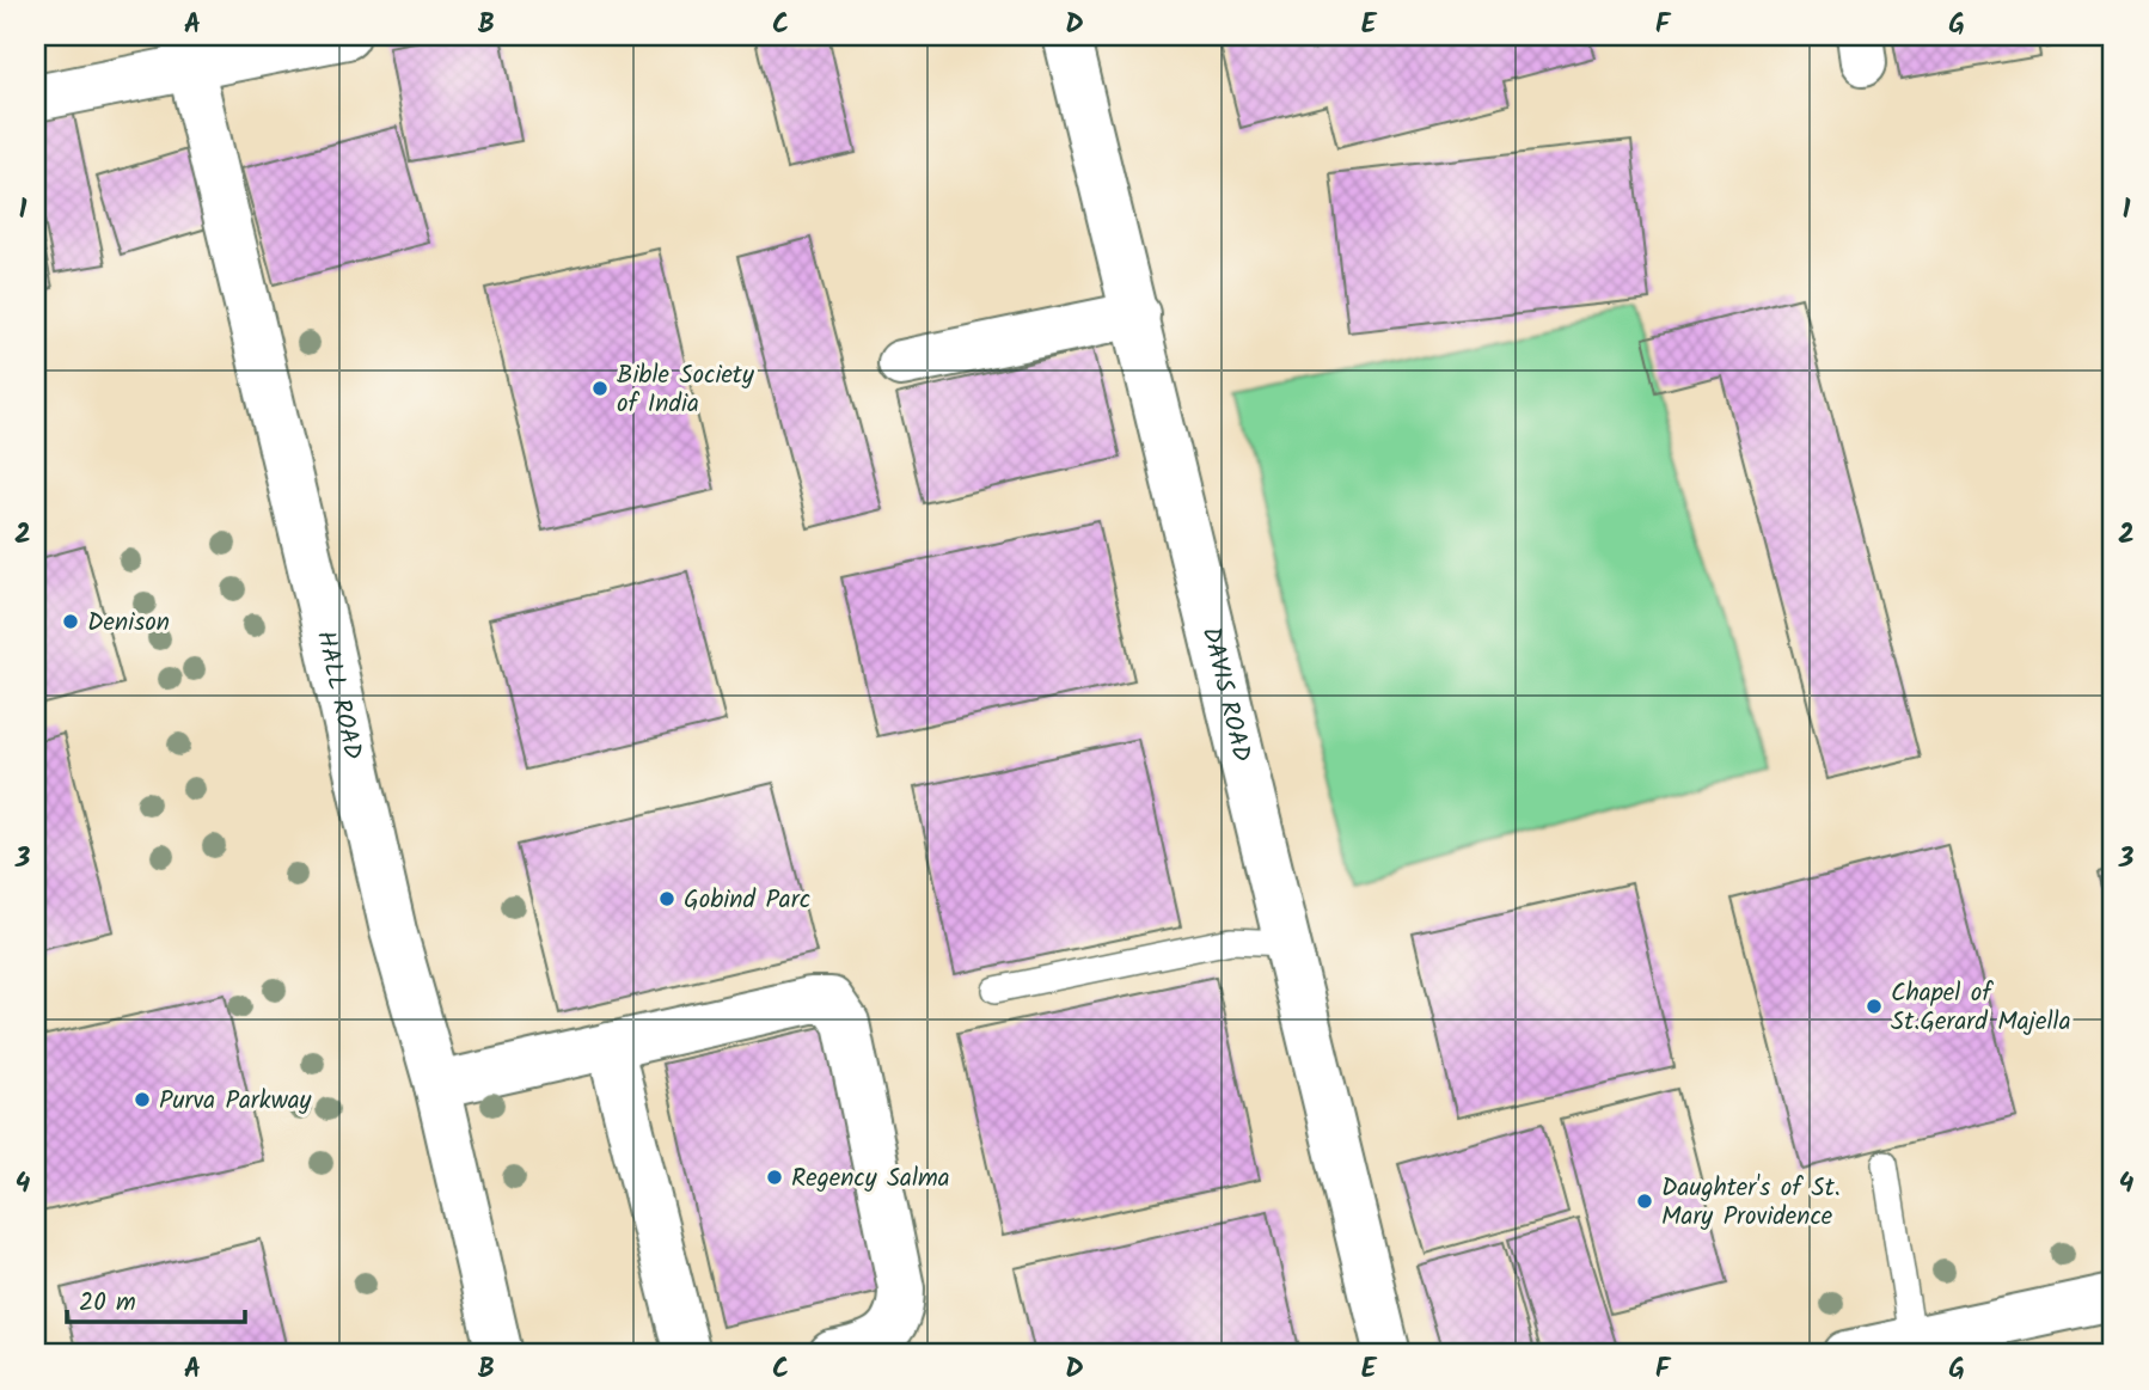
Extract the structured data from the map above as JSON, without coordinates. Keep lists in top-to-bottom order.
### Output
{
  "streets": {
    "street": ["HALL ROAD", "DAVIS ROAD"]
  },
  "places": [
    "Bible Society of India",
    "Denison",
    "Gobind Parc",
    "Chapel of St.Gerard Majella",
    "Purva Parkway",
    "Regency Salma",
    "Daughter's of St. Mary Providence"
  ],
  "scale_bar": "20 m",
  "grid": {
    "columns": [
      "A",
      "B",
      "C",
      "D",
      "E",
      "F",
      "G"
    ],
    "rows": [
      "1",
      "2",
      "3",
      "4"
    ]
  }
}
